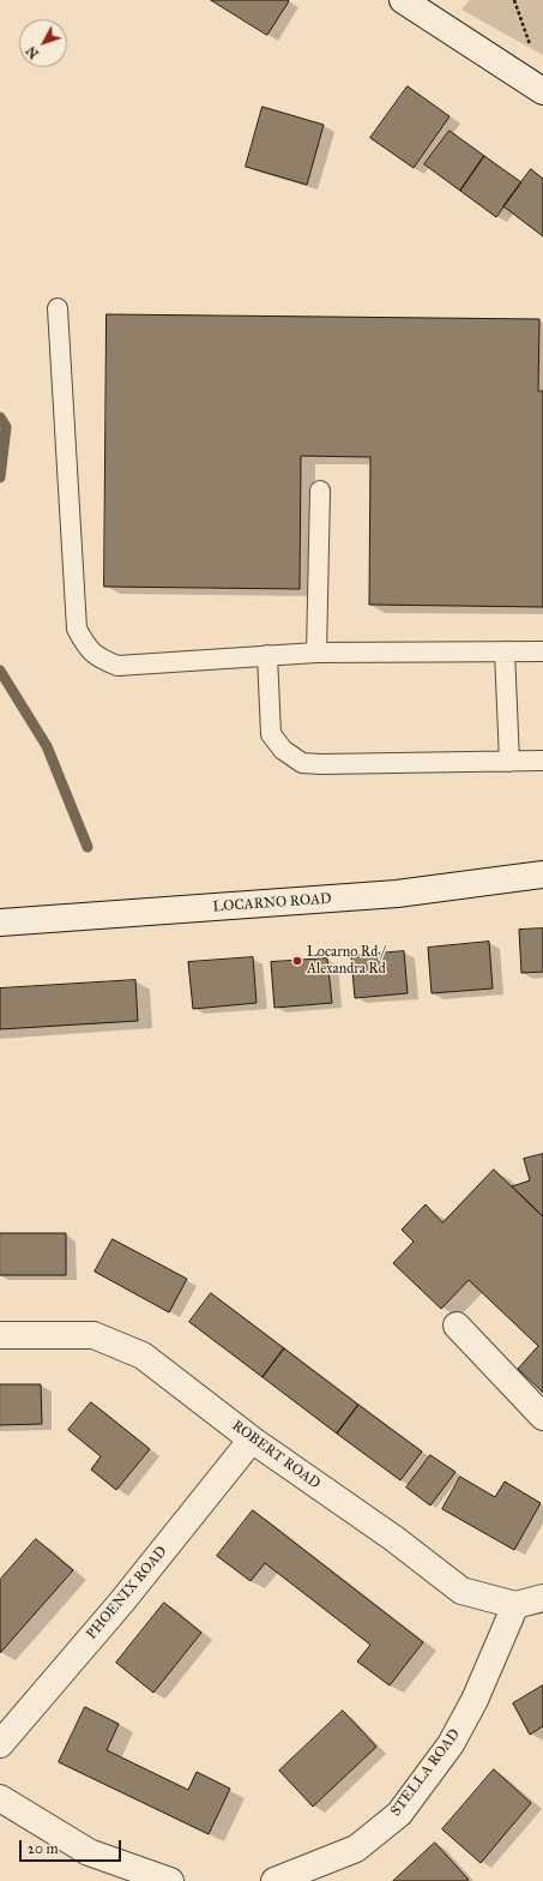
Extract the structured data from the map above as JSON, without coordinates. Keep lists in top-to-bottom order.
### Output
{
  "streets": {
    "street": [
      "LOCARNO ROAD",
      "ROBERT ROAD",
      "PHOENIX ROAD",
      "STELLA ROAD"
    ]
  },
  "crossings": [
    ["ROBERT ROAD", "PHOENIX ROAD"],
    ["ROBERT ROAD", "STELLA ROAD"]
  ],
  "places": ["Locarno Rd / Alexandra Rd"],
  "scale_bar": "20 m",
  "north": "bottom left"
}
